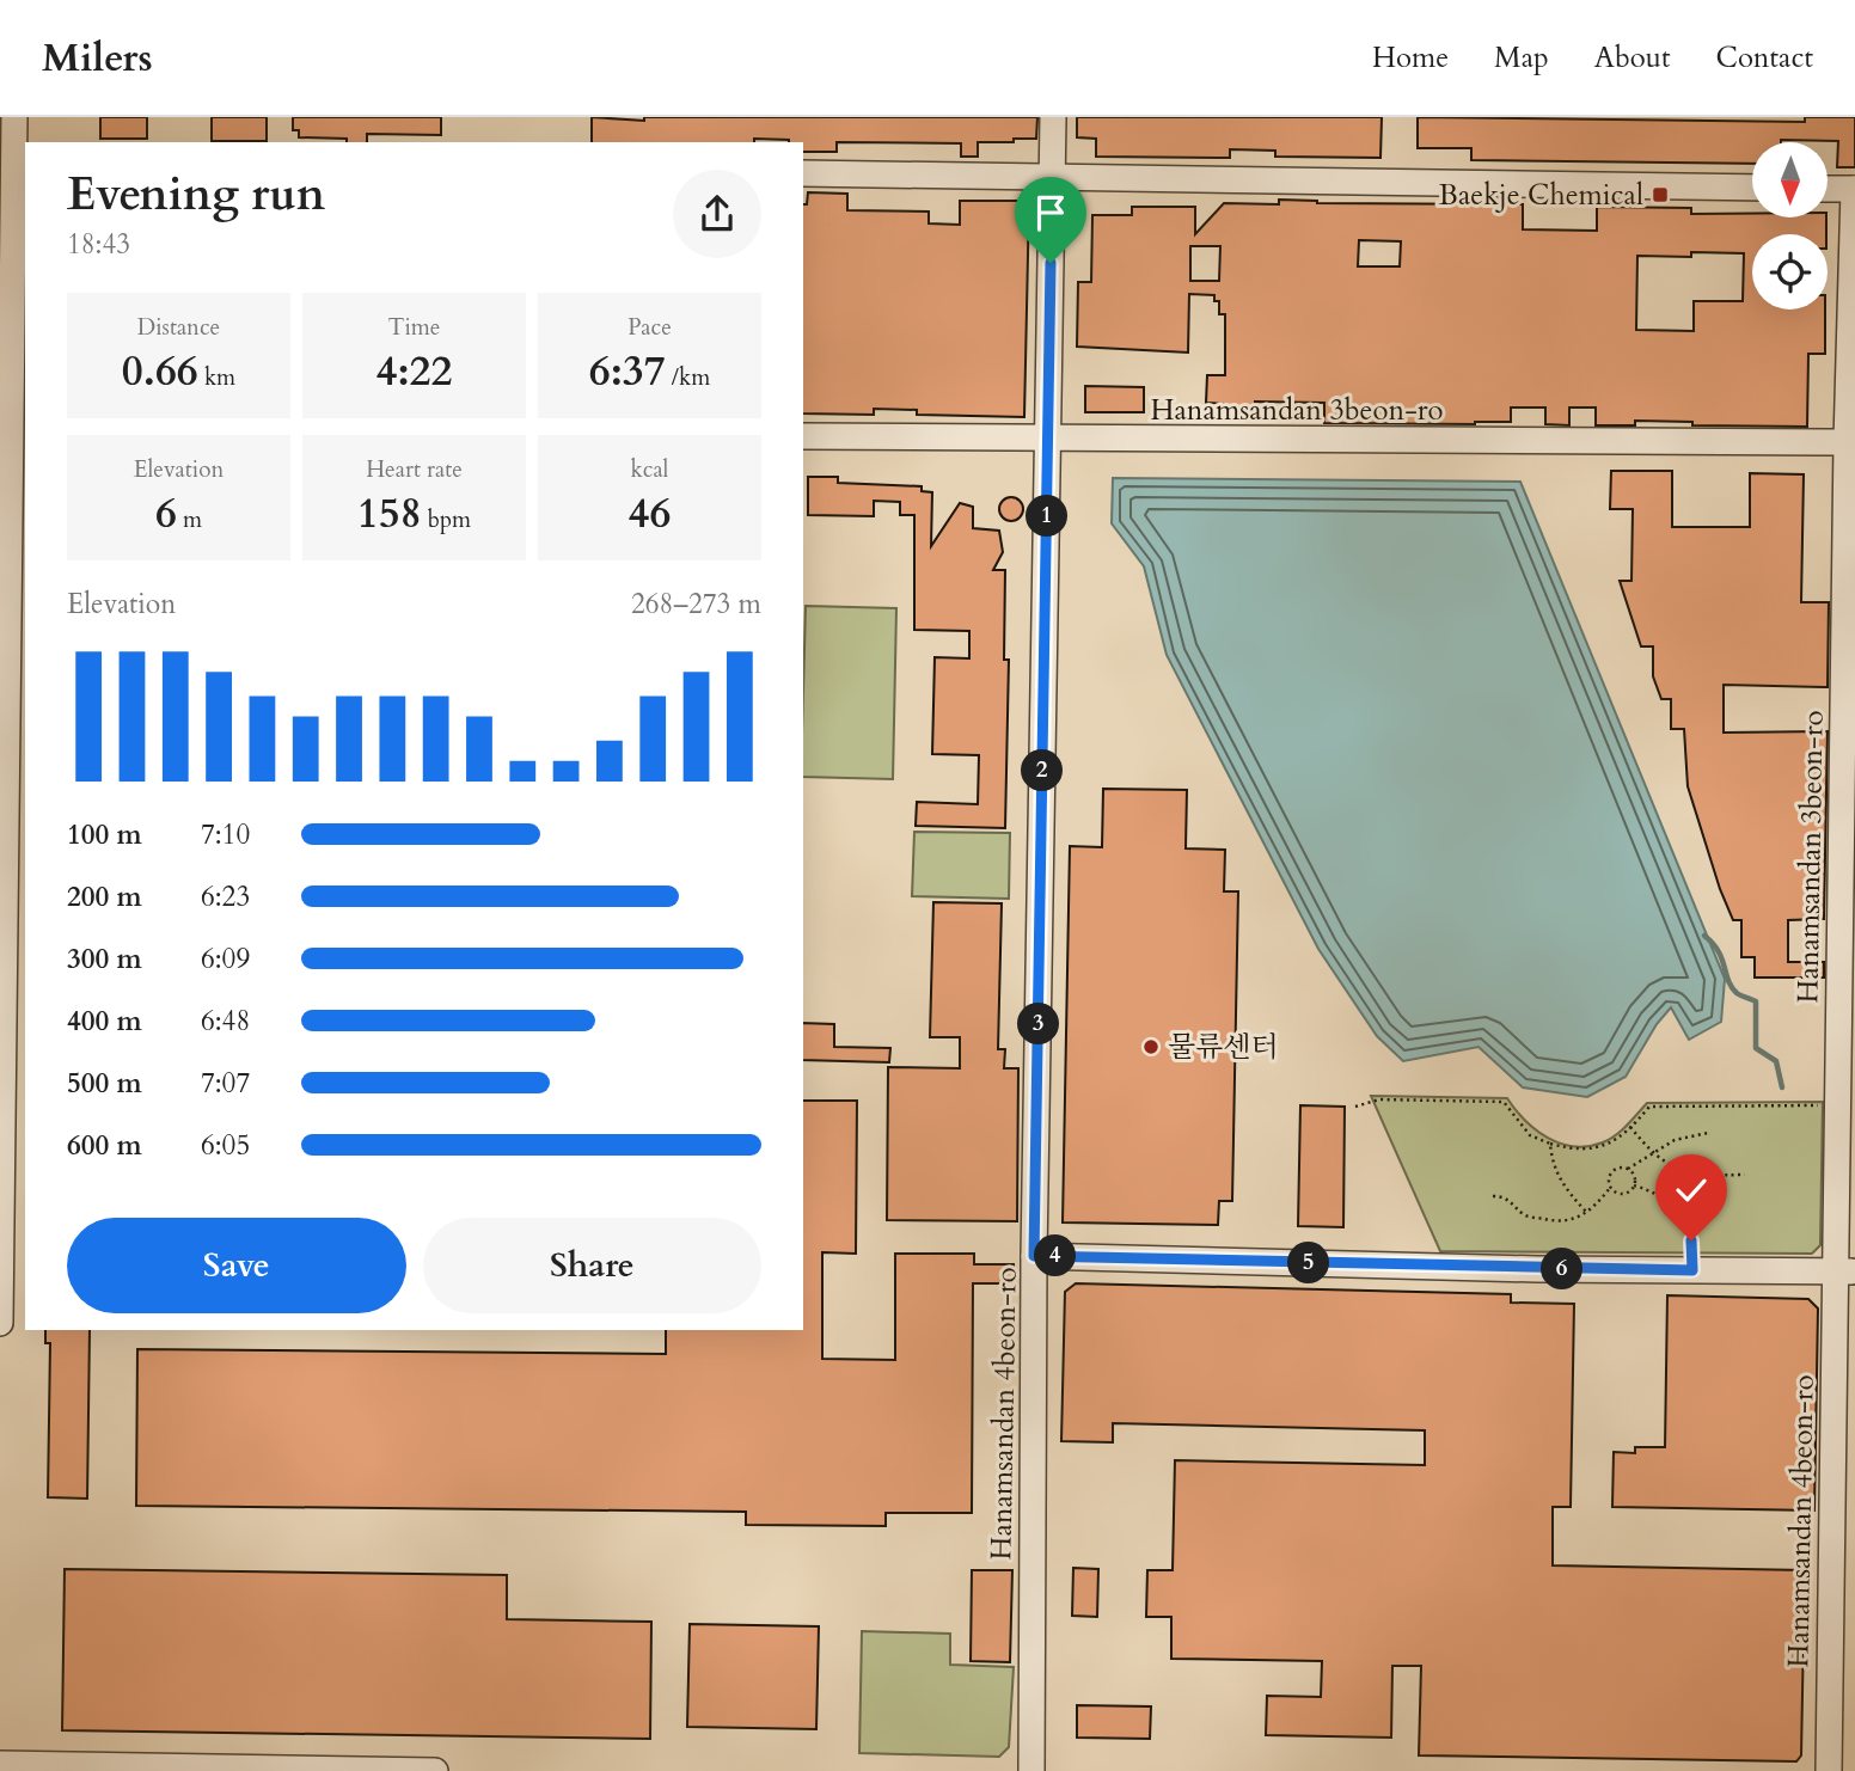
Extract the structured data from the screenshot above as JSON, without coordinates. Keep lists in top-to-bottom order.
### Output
{
  "streets": {
    "street": ["Hanamsandan 3beon-ro", "Hanamsandan 4beon-ro"]
  },
  "crossings": [
    ["Hanamsandan 3beon-ro", "Hanamsandan 4beon-ro"]
  ],
  "places": {
    "transit": ["Baekje Chemical"],
    "other": ["물류센터"]
  },
  "north": "bottom",
  "page": {
    "header": "Milers",
    "nav": [
      "Home",
      "Map",
      "About",
      "Contact"
    ],
    "heading": ["Evening run", "18:43"],
    "stats": [
      ["Distance", "0.66 km"],
      ["Time", "4:22"],
      ["Pace", "6:37 /km"],
      ["Elevation", "6 m"],
      ["Heart rate", "158 bpm"],
      ["kcal", "46"]
    ],
    "pins": [
      "1",
      "2",
      "3",
      "4",
      "5",
      "6"
    ],
    "chart": ["Elevation", "268–273 m"],
    "list": [
      {
        "name": "100 m",
        "note": "7:10"
      },
      {
        "name": "200 m",
        "note": "6:23"
      },
      {
        "name": "300 m",
        "note": "6:09"
      },
      {
        "name": "400 m",
        "note": "6:48"
      },
      {
        "name": "500 m",
        "note": "7:07"
      },
      {
        "name": "600 m",
        "note": "6:05"
      }
    ],
    "buttons": ["Save", "Share"]
  }
}
